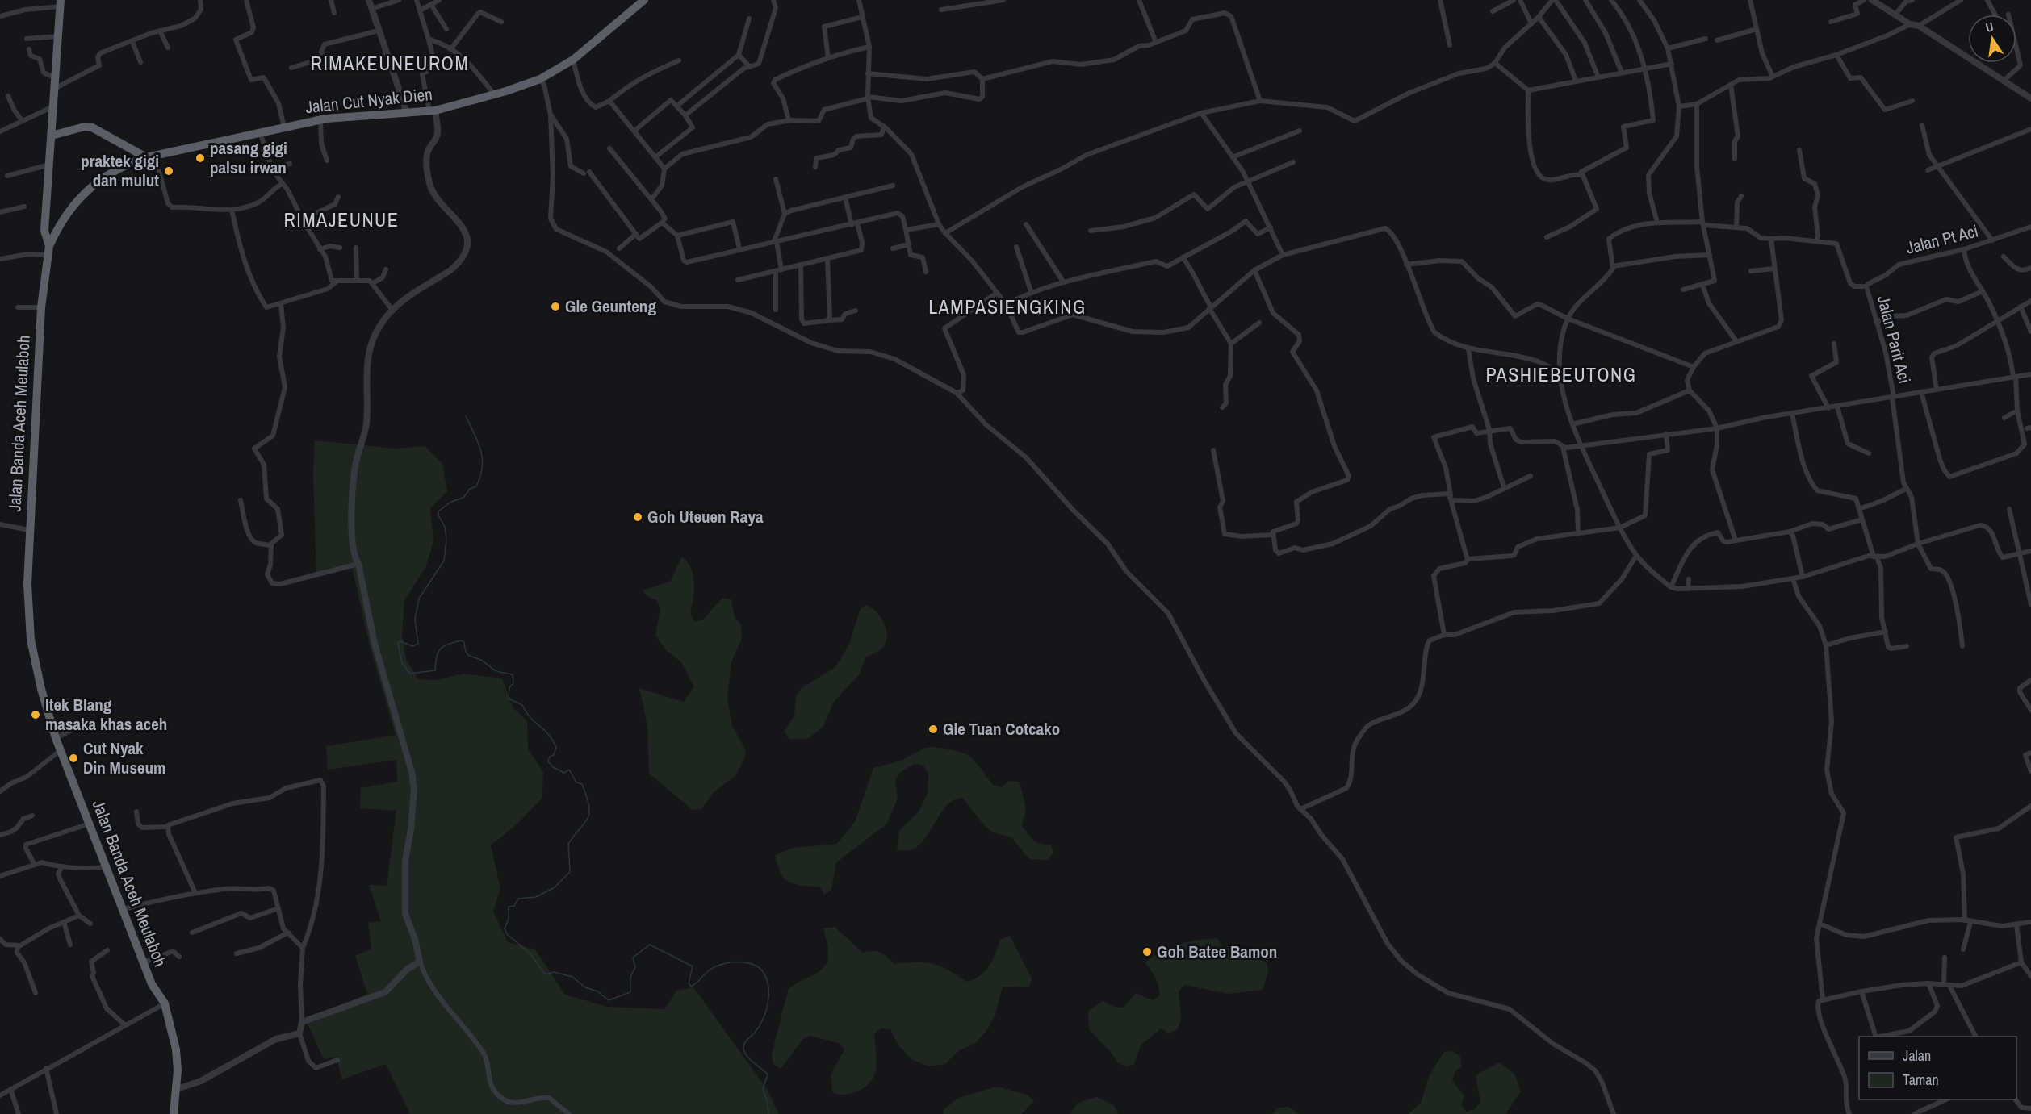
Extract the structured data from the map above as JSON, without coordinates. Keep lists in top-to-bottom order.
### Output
{
  "streets": {
    "highway": ["Jalan Cut Nyak Dien", "Jalan Banda Aceh Meulaboh"],
    "street": ["Jalan Pt Aci", "Jalan Parit Aci"]
  },
  "crossings": [
    ["Jalan Cut Nyak Dien", "Jalan Banda Aceh Meulaboh"],
    ["Jalan Pt Aci", "Jalan Parit Aci"]
  ],
  "districts": [
    "RIMAKEUNEUROM",
    "RIMAJEUNUE",
    "LAMPASIENGKING",
    "PASHIEBEUTONG"
  ],
  "places": [
    "pasang gigi palsu irwan",
    "praktek gigi dan mulut",
    "Gle Geunteng",
    "Goh Uteuen Raya",
    "Itek Blang masaka khas aceh",
    "Gle Tuan Cotcako",
    "Cut Nyak Din Museum",
    "Goh Batee Bamon"
  ],
  "legend": ["Jalan", "Taman"],
  "north": "top"
}
